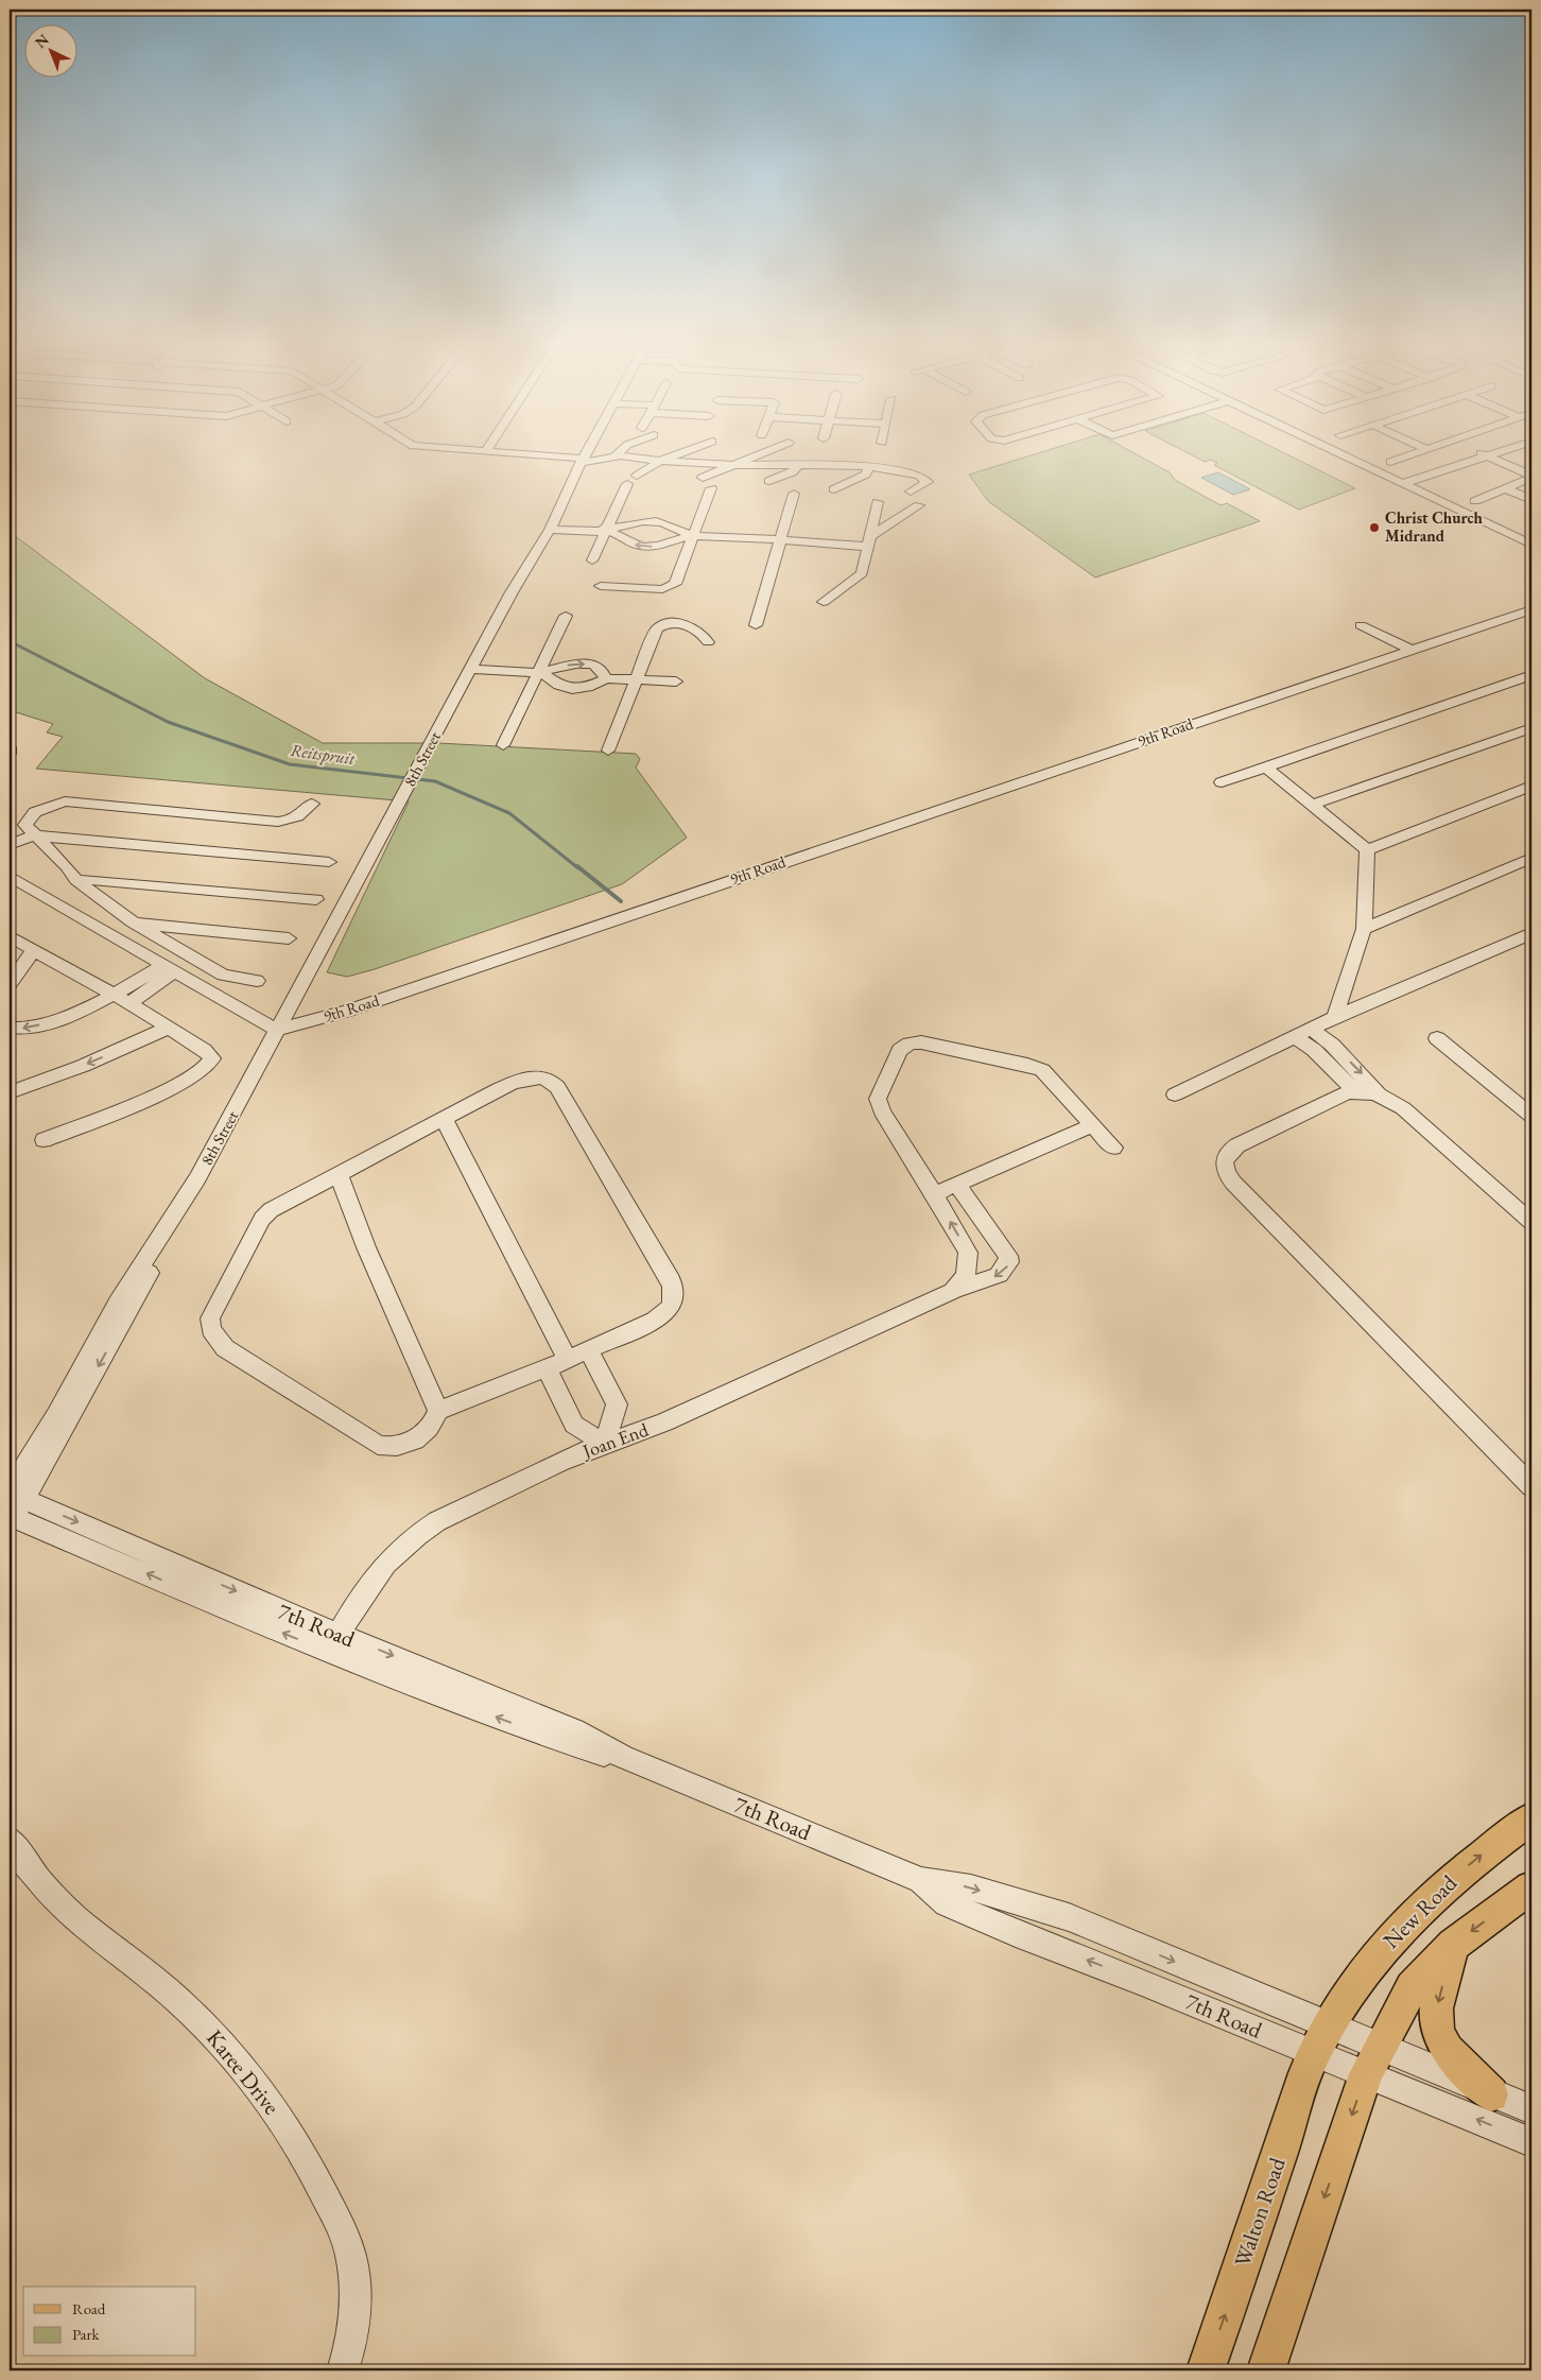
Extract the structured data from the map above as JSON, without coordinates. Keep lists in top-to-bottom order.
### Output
{
  "streets": {
    "main road": ["New Road", "Walton Road"],
    "street": [
      "9th Road",
      "8th Street",
      "Joan End",
      "7th Road",
      "Karee Drive"
    ]
  },
  "crossings": [
    ["9th Road", "8th Street"],
    ["8th Street", "7th Road"],
    ["Joan End", "7th Road"],
    ["7th Road", "New Road"],
    ["7th Road", "Walton Road"],
    ["New Road", "Walton Road"]
  ],
  "water": ["Reitspruit"],
  "places": ["Christ Church Midrand"],
  "legend": ["Road", "Park"],
  "north": "top left"
}
